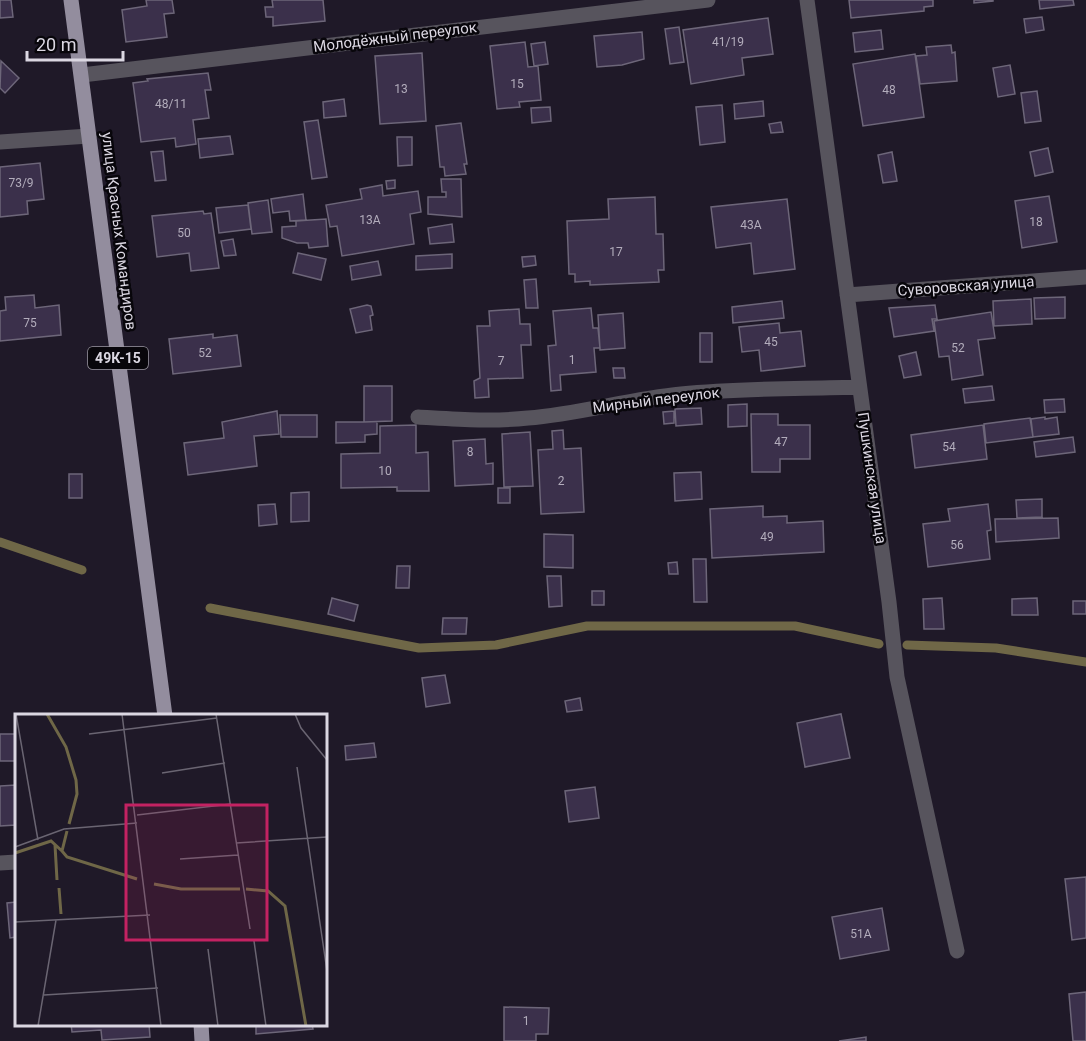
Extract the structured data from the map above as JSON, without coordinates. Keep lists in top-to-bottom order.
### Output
{
  "streets": {
    "main road": ["улица Красных Командиров", "49К-15"],
    "street": [
      "Молодёжный переулок",
      "Суворовская улица",
      "Мирный переулок",
      "Пушкинская улица"
    ]
  },
  "crossings": [
    ["Молодёжный переулок", "улица Красных Командиров"],
    ["Суворовская улица", "Пушкинская улица"],
    ["Мирный переулок", "Пушкинская улица"]
  ],
  "house_numbers": [
    "41/19",
    "15",
    "13",
    "48",
    "48/11",
    "73/9",
    "13А",
    "18",
    "43А",
    "50",
    "17",
    "75",
    "45",
    "52",
    "52",
    "1",
    "7",
    "47",
    "54",
    "8",
    "10",
    "2",
    "49",
    "56",
    "51А",
    "1"
  ],
  "scale_bar": "20 m"
}
